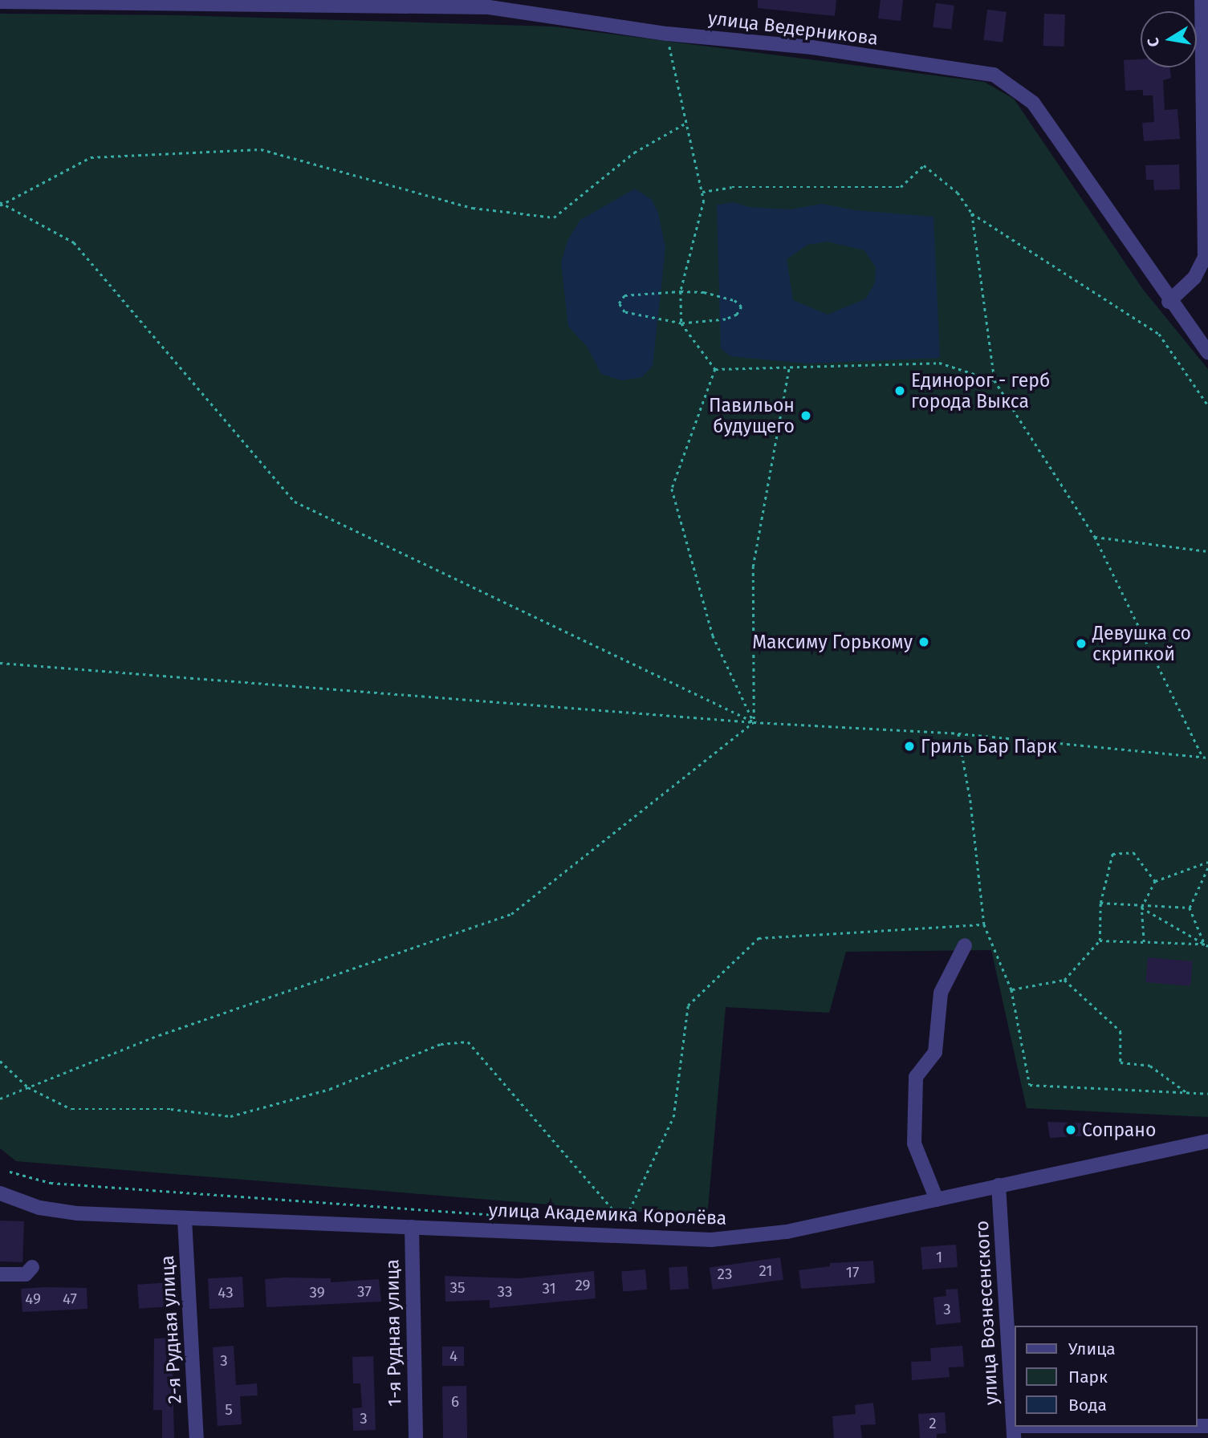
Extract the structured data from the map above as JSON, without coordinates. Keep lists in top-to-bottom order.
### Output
{
  "streets": {
    "street": [
      "улица Ведерникова",
      "улица Академика Королёва",
      "улица Вознесенского",
      "2-я Рудная улица",
      "1-я Рудная улица"
    ]
  },
  "crossings": [
    ["улица Академика Королёва", "улица Вознесенского"],
    ["улица Академика Королёва", "2-я Рудная улица"],
    ["улица Академика Королёва", "1-я Рудная улица"]
  ],
  "places": [
    "Единорог - герб города Выкса",
    "Павильон будущего",
    "Максиму Горькому",
    "Девушка со скрипкой",
    "Гриль Бар Парк",
    "Сопрано"
  ],
  "house_numbers": [
    "1",
    "21",
    "17",
    "23",
    "29",
    "35",
    "31",
    "37",
    "33",
    "43",
    "39",
    "49",
    "47",
    "3",
    "4",
    "3",
    "6",
    "5",
    "3",
    "2"
  ],
  "legend": ["Улица", "Парк", "Вода"],
  "north": "left"
}
